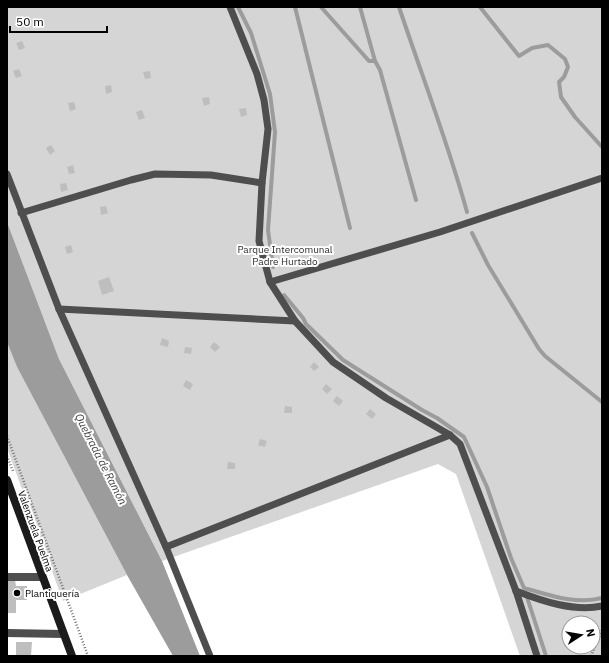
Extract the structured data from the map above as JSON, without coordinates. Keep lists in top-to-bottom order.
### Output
{
  "streets": {
    "main road": ["Valenzuela Puelma"]
  },
  "water": ["Quebrada de Ramón"],
  "parks": ["Parque Intercomunal Padre Hurtado"],
  "places": ["Plantiquería"],
  "scale_bar": "50 m",
  "north": "right"
}
